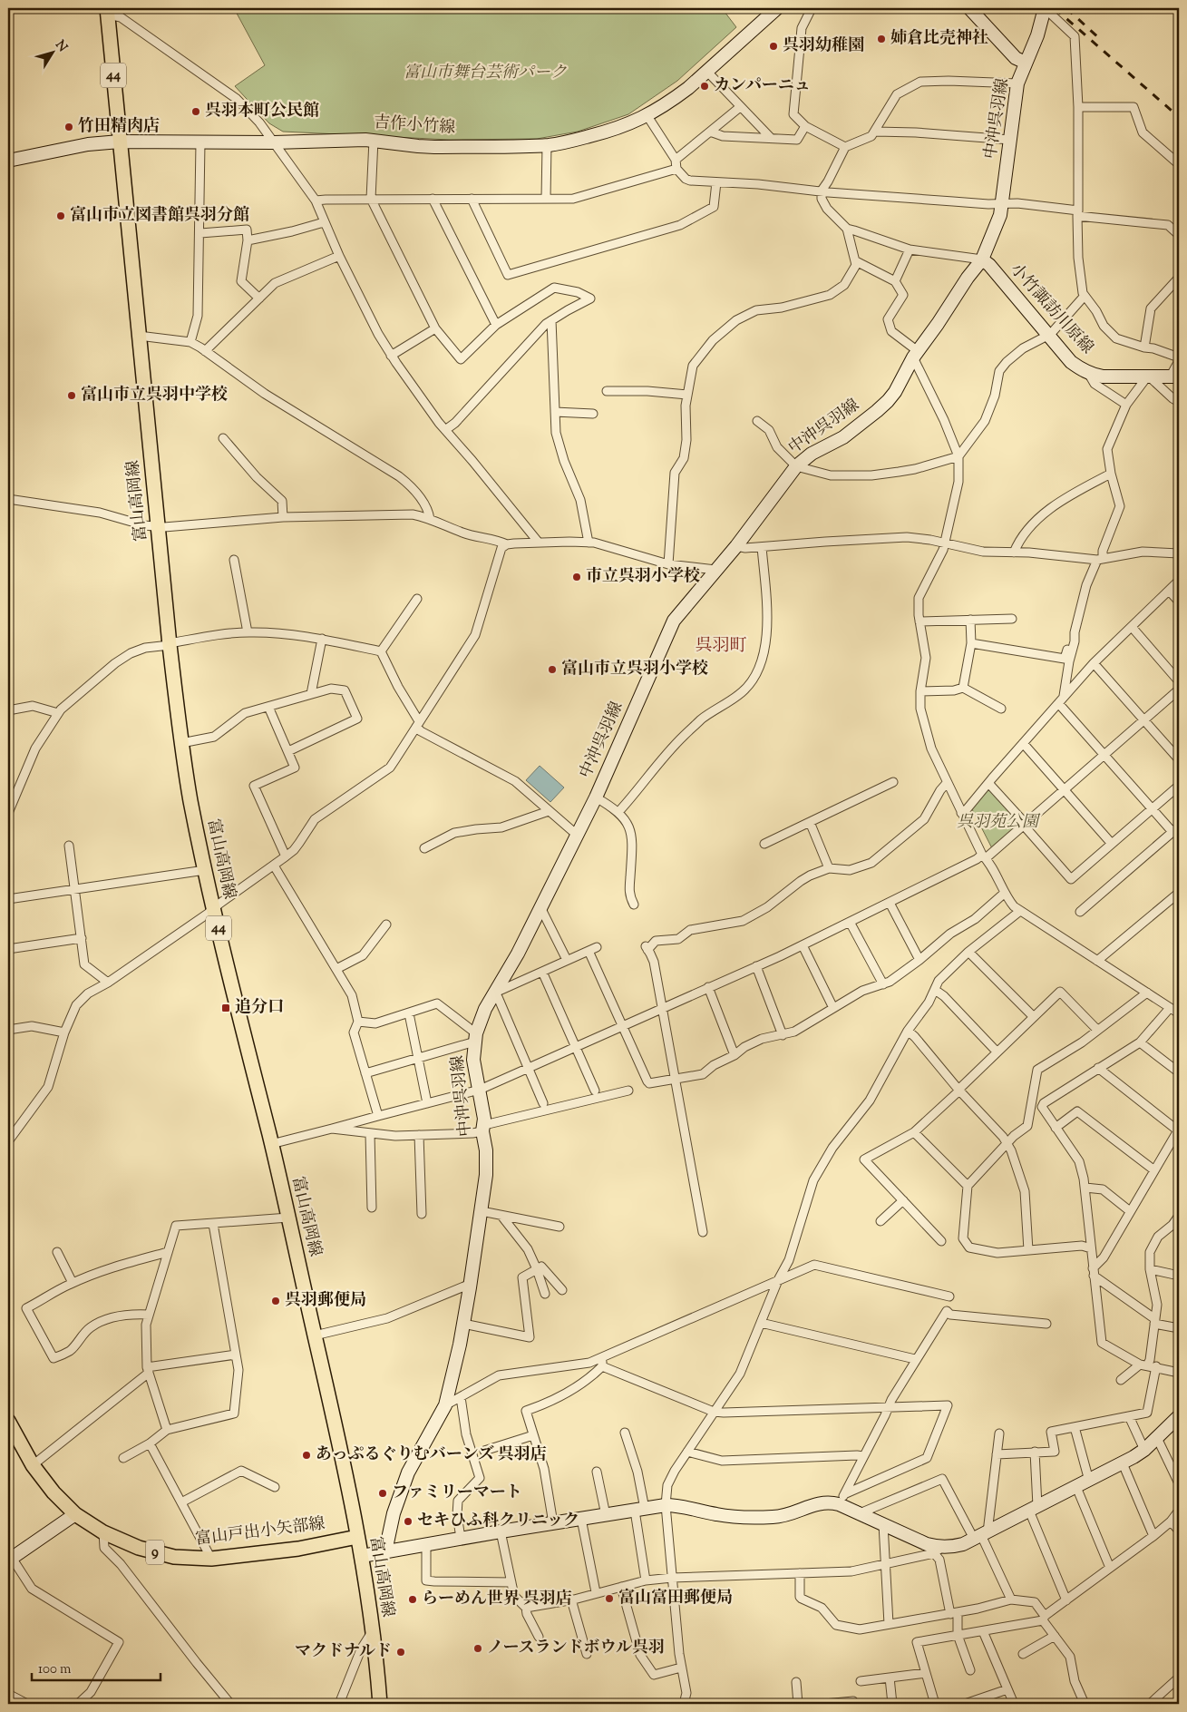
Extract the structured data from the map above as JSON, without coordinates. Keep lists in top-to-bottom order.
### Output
{
  "streets": {
    "main road": [
      "44",
      "中沖呉羽線",
      "吉作小竹線",
      "小竹諏訪川原線",
      "富山高岡線",
      "富山戸出小矢部線",
      "9"
    ]
  },
  "crossings": [
    ["中沖呉羽線", "小竹諏訪川原線"],
    ["吉作小竹線", "富山高岡線"],
    ["富山高岡線", "富山戸出小矢部線"]
  ],
  "districts": ["呉羽町"],
  "parks": ["富山市舞台芸術パーク", "呉羽苑公園"],
  "places": {
    "other": [
      "姉倉比売神社",
      "呉羽幼稚園",
      "カンパーニュ",
      "呉羽本町公民館",
      "竹田精肉店",
      "富山市立図書館呉羽分館",
      "富山市立呉羽中学校",
      "市立呉羽小学校",
      "富山市立呉羽小学校",
      "呉羽郵便局",
      "あっぷるぐりむバーンズ 呉羽店",
      "ファミリーマート",
      "セキひふ科クリニック",
      "富山富田郵便局",
      "らーめん世界 呉羽店",
      "ノースランドボウル呉羽",
      "マクドナルド"
    ],
    "transit": ["追分口"]
  },
  "scale_bar": "100 m",
  "north": "top right"
}
